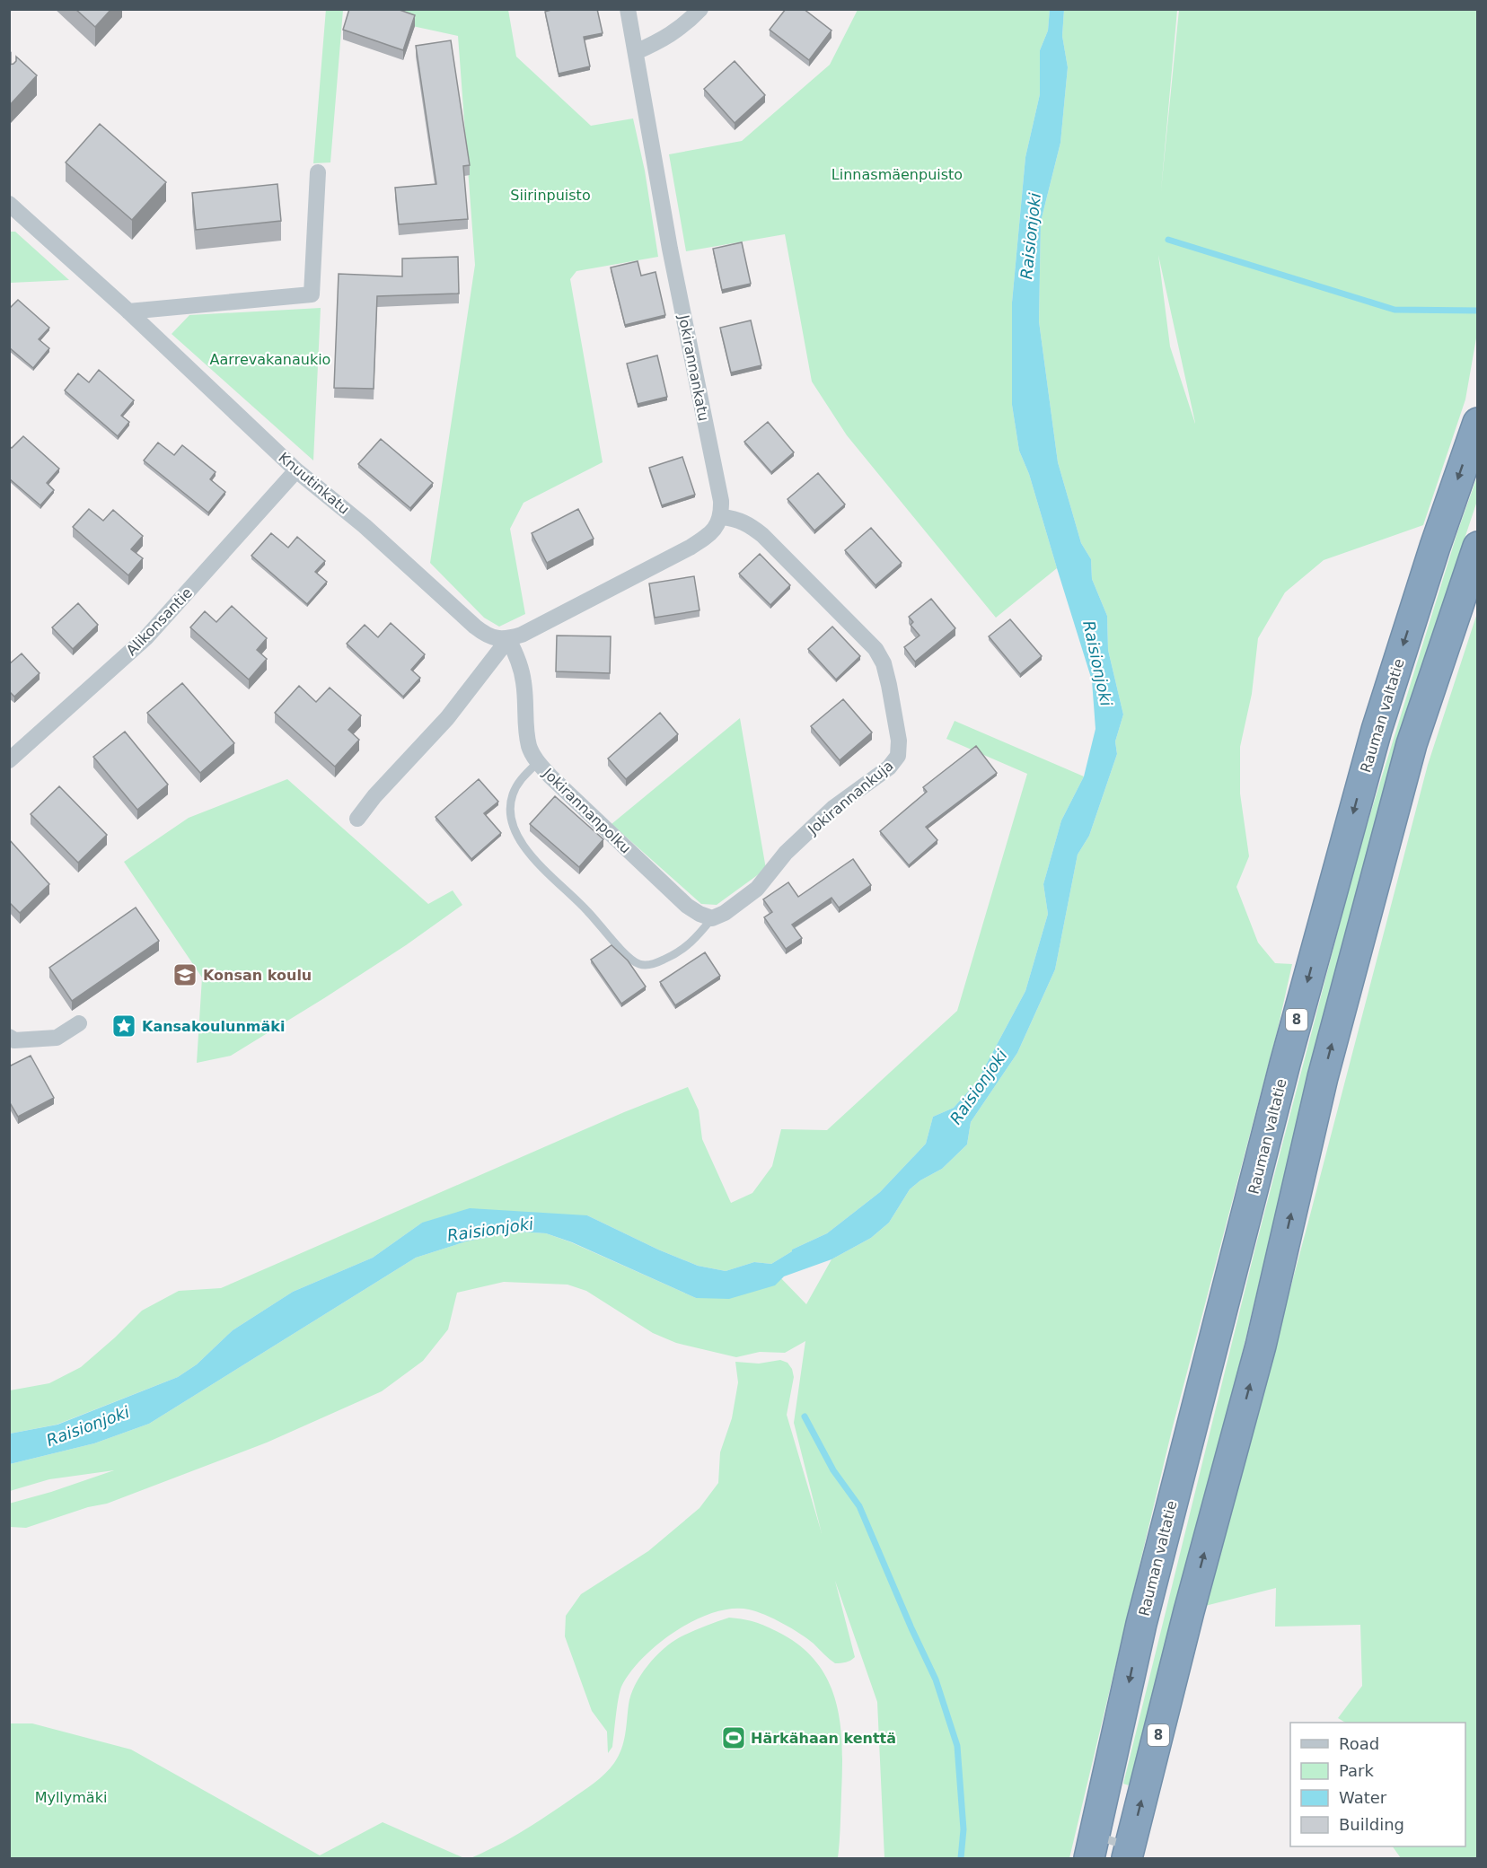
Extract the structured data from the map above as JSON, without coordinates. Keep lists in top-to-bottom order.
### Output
{
  "streets": {
    "highway": ["Rauman valtatie", "8"],
    "street": [
      "Jokirannankatu",
      "Knuutinkatu",
      "Alikonsantie",
      "Jokirannankuja",
      "Jokirannanpolku"
    ]
  },
  "crossings": [
    ["Jokirannankatu", "Jokirannankuja"],
    ["Knuutinkatu", "Alikonsantie"],
    ["Knuutinkatu", "Jokirannanpolku"],
    ["Jokirannankuja", "Jokirannanpolku"]
  ],
  "water": ["Raisionjoki"],
  "parks": [
    "Linnasmäenpuisto",
    "Siirinpuisto",
    "Aarrevakanaukio",
    "Myllymäki"
  ],
  "places": {
    "school or university": ["Konsan koulu"],
    "place": ["Kansakoulunmäki"],
    "sports": ["Härkähaan kenttä"]
  },
  "legend": [
    "Road",
    "Park",
    "Water",
    "Building"
  ]
}
